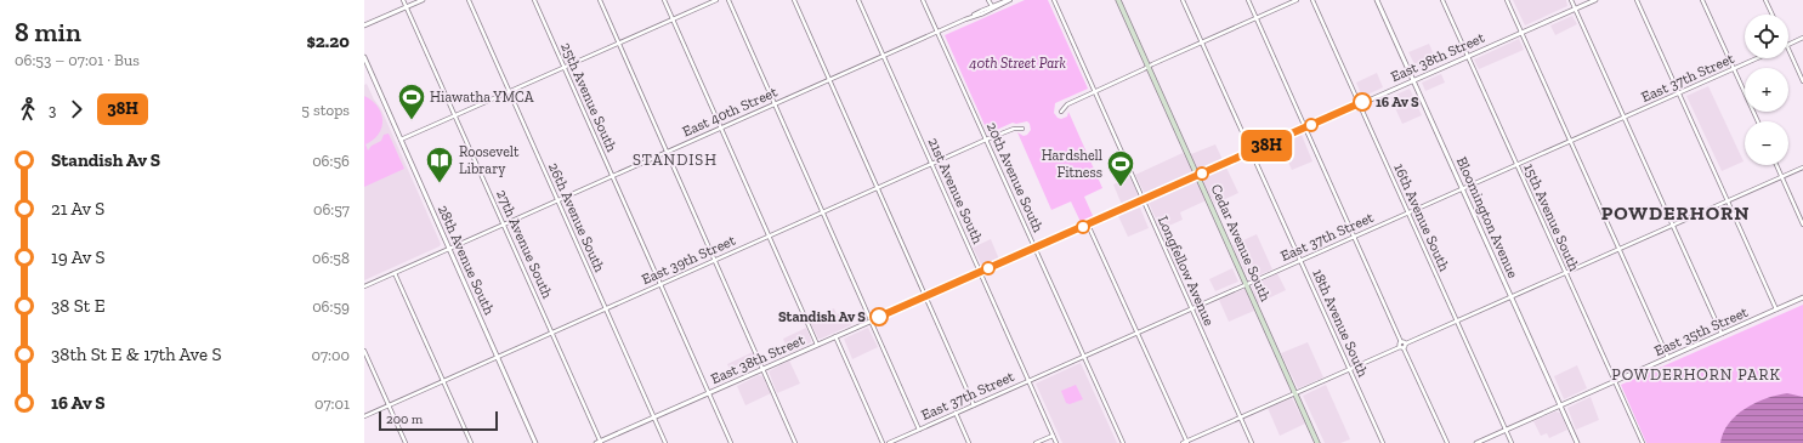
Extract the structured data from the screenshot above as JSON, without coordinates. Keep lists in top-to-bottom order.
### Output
{
  "streets": {
    "main road": ["Cedar Avenue South"],
    "street": [
      "East 38th Street",
      "East 37th Street",
      "25th Avenue South",
      "East 40th Street",
      "20th Avenue South",
      "21st Avenue South",
      "26th Avenue South",
      "16th Avenue South",
      "Bloomington Avenue",
      "15th Avenue South",
      "27th Avenue South",
      "28th Avenue South",
      "East 39th Street",
      "Longfellow Avenue",
      "18th Avenue South",
      "East 35th Street"
    ]
  },
  "crossings": [
    ["East 38th Street", "25th Avenue South"],
    ["East 38th Street", "20th Avenue South"],
    ["East 38th Street", "21st Avenue South"],
    ["East 38th Street", "26th Avenue South"],
    ["East 38th Street", "16th Avenue South"],
    ["East 38th Street", "Bloomington Avenue"],
    ["East 38th Street", "15th Avenue South"],
    ["East 38th Street", "Cedar Avenue South"],
    ["East 38th Street", "27th Avenue South"],
    ["East 38th Street", "Longfellow Avenue"],
    ["East 38th Street", "18th Avenue South"],
    ["East 37th Street", "20th Avenue South"],
    ["East 37th Street", "21st Avenue South"],
    ["East 37th Street", "16th Avenue South"],
    ["East 37th Street", "Bloomington Avenue"],
    ["East 37th Street", "15th Avenue South"],
    ["East 37th Street", "Cedar Avenue South"],
    ["East 37th Street", "Longfellow Avenue"],
    ["East 37th Street", "18th Avenue South"],
    ["25th Avenue South", "East 40th Street"],
    ["25th Avenue South", "East 39th Street"],
    ["East 40th Street", "20th Avenue South"],
    ["East 40th Street", "21st Avenue South"],
    ["East 40th Street", "26th Avenue South"],
    ["East 40th Street", "27th Avenue South"],
    ["East 40th Street", "28th Avenue South"],
    ["20th Avenue South", "East 39th Street"],
    ["21st Avenue South", "East 39th Street"],
    ["26th Avenue South", "East 39th Street"],
    ["16th Avenue South", "East 35th Street"],
    ["Bloomington Avenue", "East 35th Street"],
    ["15th Avenue South", "East 35th Street"],
    ["27th Avenue South", "East 39th Street"],
    ["28th Avenue South", "East 39th Street"]
  ],
  "districts": ["STANDISH", "POWDERHORN", "POWDERHORN PARK"],
  "parks": ["40th Street Park"],
  "places": {
    "other": ["16 Av S", "Standish Av S"],
    "sports": ["Hiawatha YMCA", "Hardshell Fitness"],
    "library": ["Roosevelt Library"]
  },
  "lines": ["bus line 38H"],
  "scale_bar": "200 m",
  "page": {
    "heading": ["8 min", "06:53 – 07:01 · Bus", "$2.20"],
    "on_map": "38H",
    "map_buttons": ["+", "−"],
    "legs": ["3", "38H", "5 stops"],
    "list": [
      {
        "name": "Standish Av S",
        "value": "06:56"
      },
      {
        "name": "21 Av S",
        "value": "06:57"
      },
      {
        "name": "19 Av S",
        "value": "06:58"
      },
      {
        "name": "38 St E",
        "value": "06:59"
      },
      {
        "name": "38th St E & 17th Ave S",
        "value": "07:00"
      },
      {
        "name": "16 Av S",
        "value": "07:01"
      }
    ],
    "scale": "200 m"
  }
}
